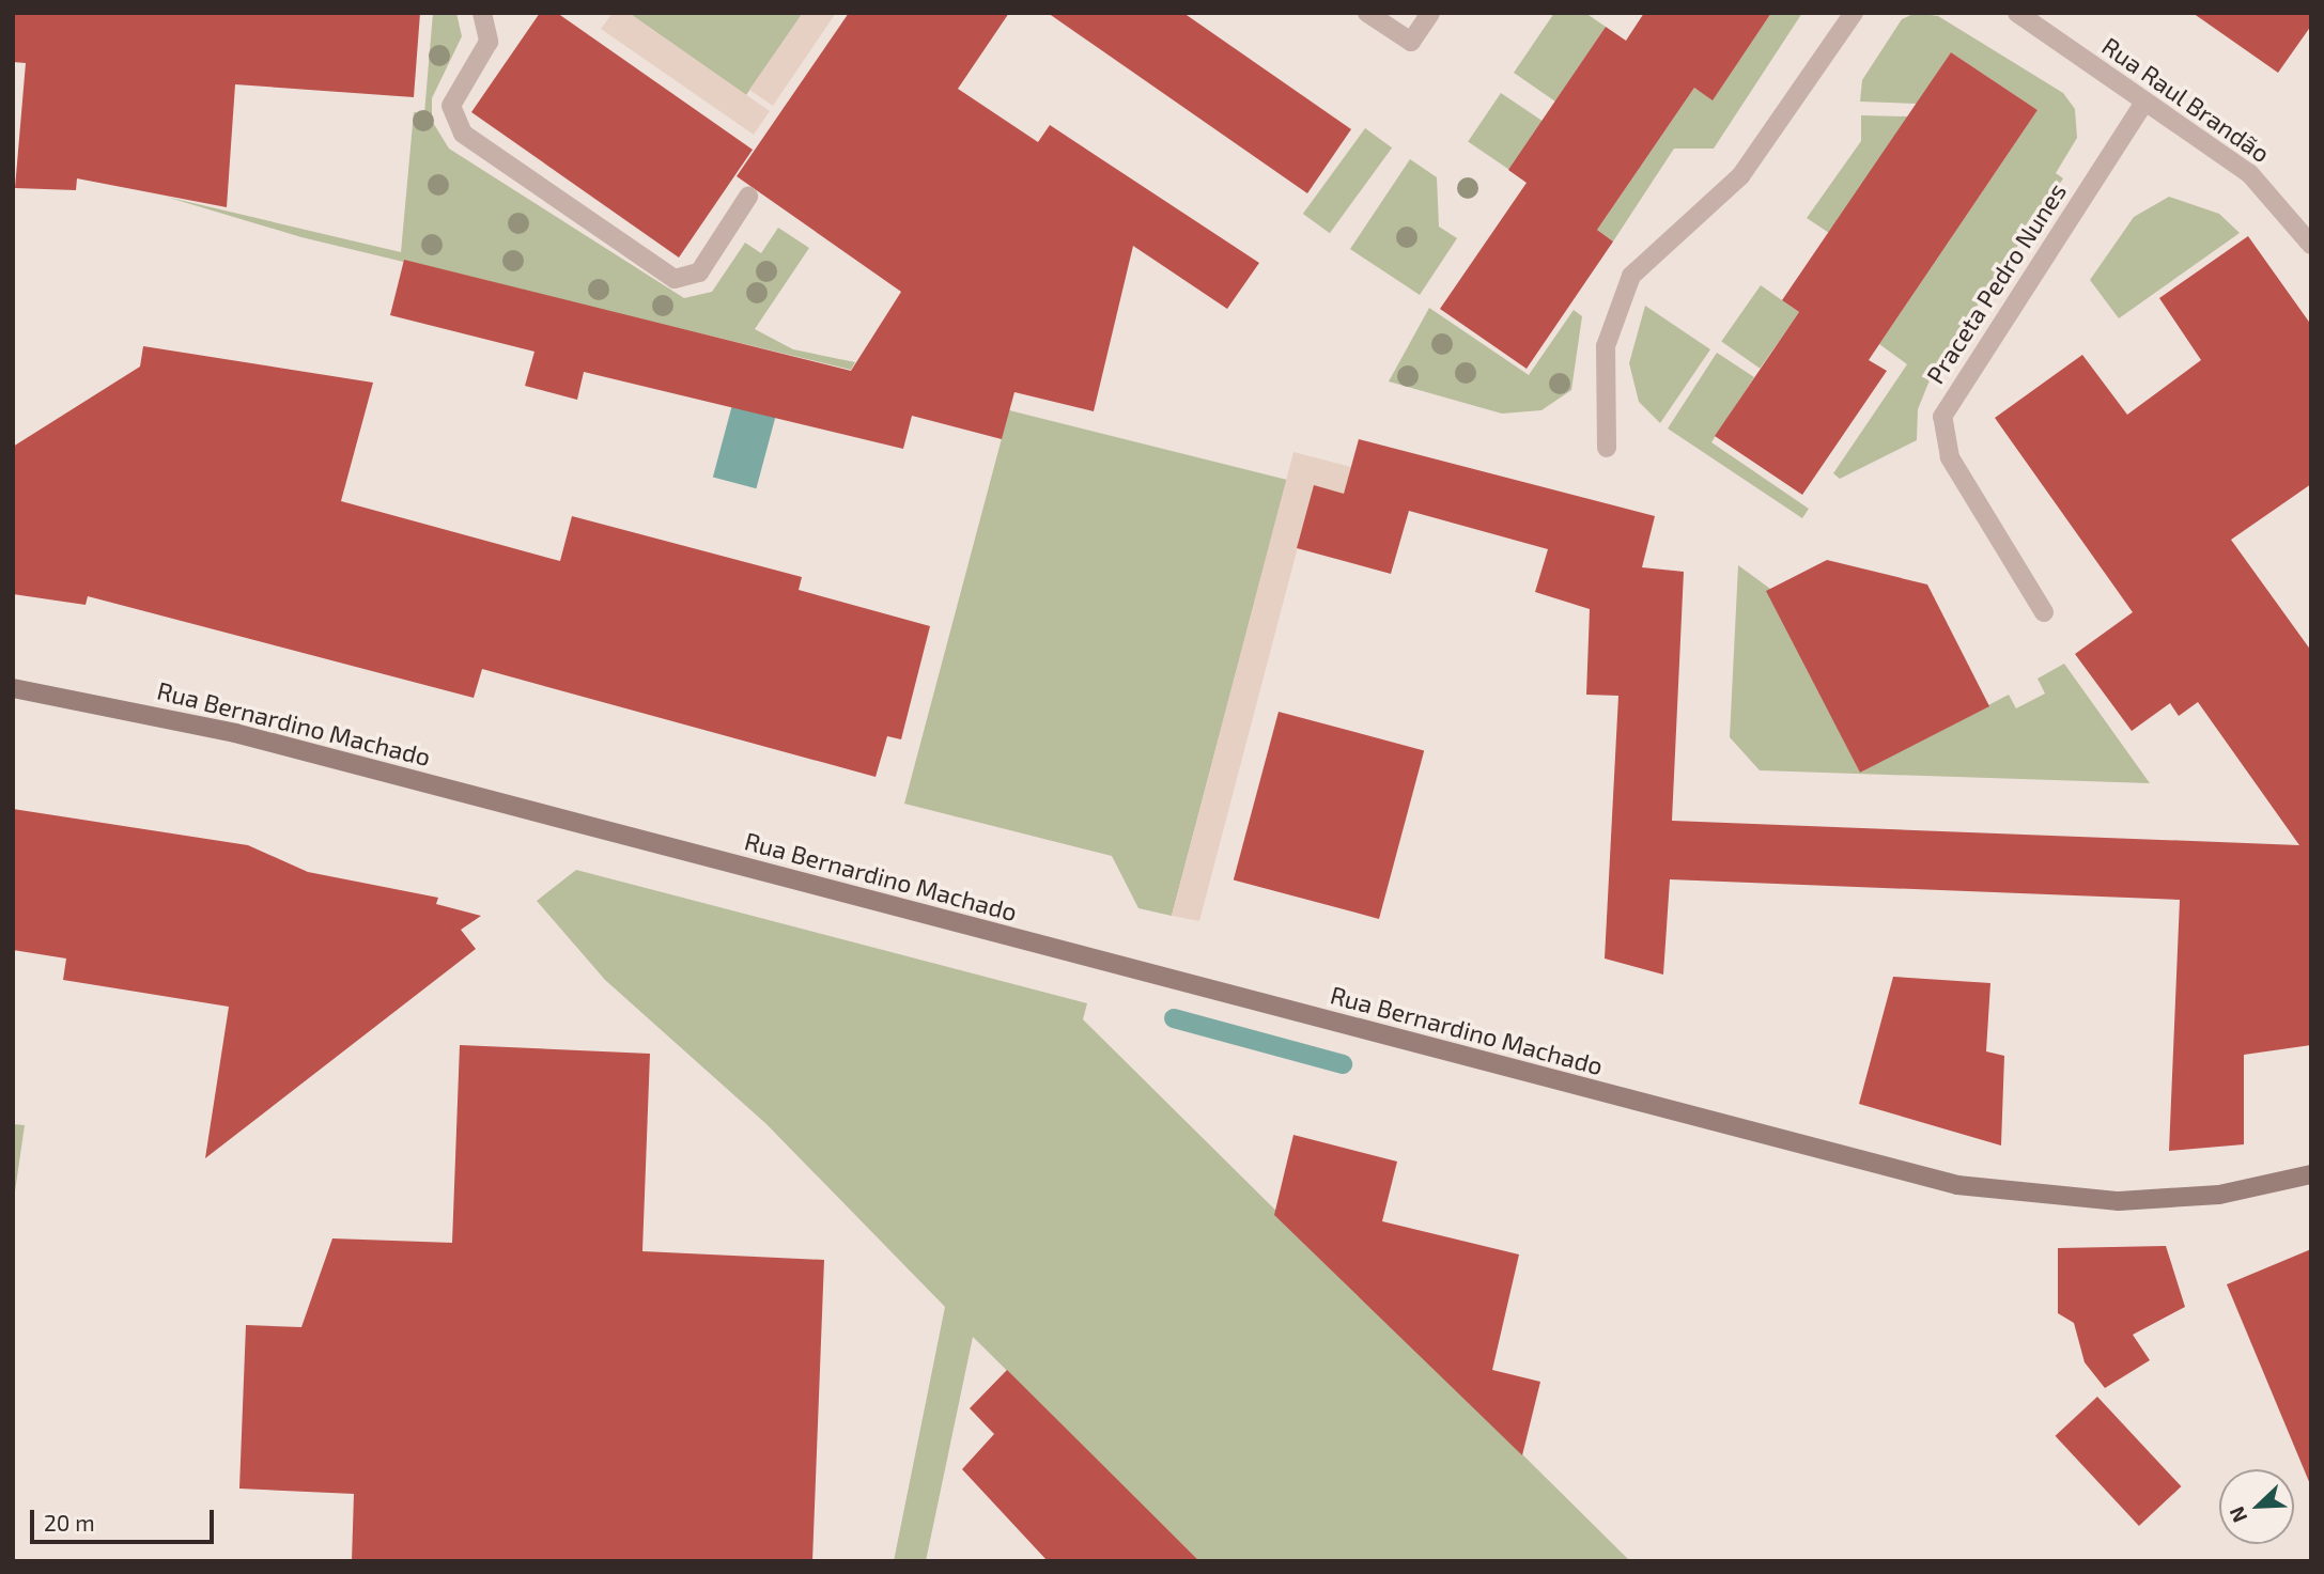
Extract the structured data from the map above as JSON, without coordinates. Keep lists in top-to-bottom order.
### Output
{
  "streets": {
    "main road": ["Rua Bernardino Machado"],
    "street": ["Rua Raul Brandão", "Praceta Pedro Nunes"]
  },
  "crossings": [
    ["Rua Raul Brandão", "Praceta Pedro Nunes"]
  ],
  "scale_bar": "20 m",
  "north": "bottom left"
}
